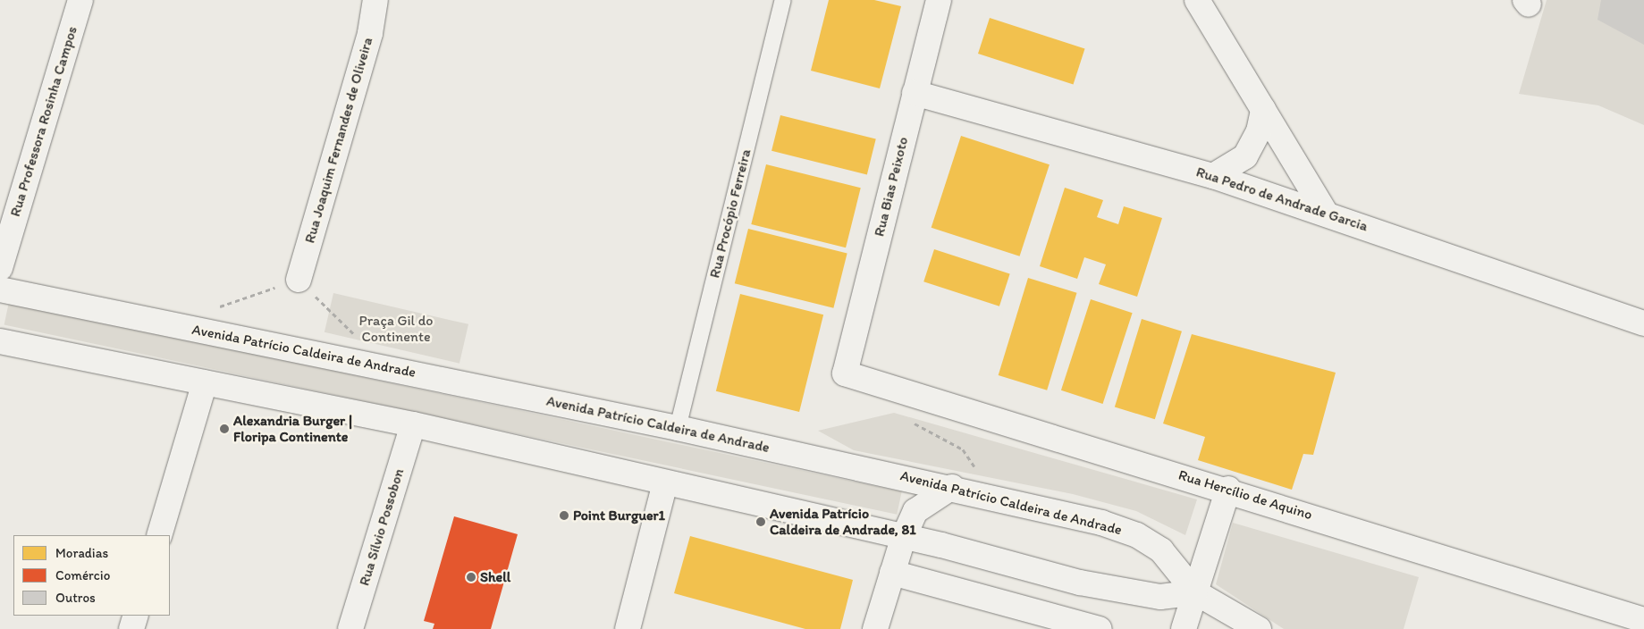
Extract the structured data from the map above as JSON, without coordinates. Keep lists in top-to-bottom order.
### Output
{
  "streets": {
    "street": [
      "Rua Professora Rosinha Campos",
      "Rua Joaquim Fernandes de Oliveira",
      "Rua Bias Peixoto",
      "Rua Pedro de Andrade Garcia",
      "Avenida Patrício Caldeira de Andrade",
      "Rua Hercílio de Aquino",
      "Rua Sílvio Possobon"
    ],
    "lane": ["Rua Procópio Ferreira"]
  },
  "crossings": [
    ["Rua Bias Peixoto", "Rua Pedro de Andrade Garcia"],
    ["Rua Bias Peixoto", "Rua Hercílio de Aquino"],
    ["Rua Procópio Ferreira", "Avenida Patrício Caldeira de Andrade"]
  ],
  "parks": ["Praça Gil do Continente"],
  "places": [
    "Alexandria Burger | Floripa Continente",
    "Point Burguer1",
    "Avenida Patrício Caldeira de Andrade, 81",
    "Shell"
  ],
  "legend": ["Moradias", "Comércio", "Outros"]
}
